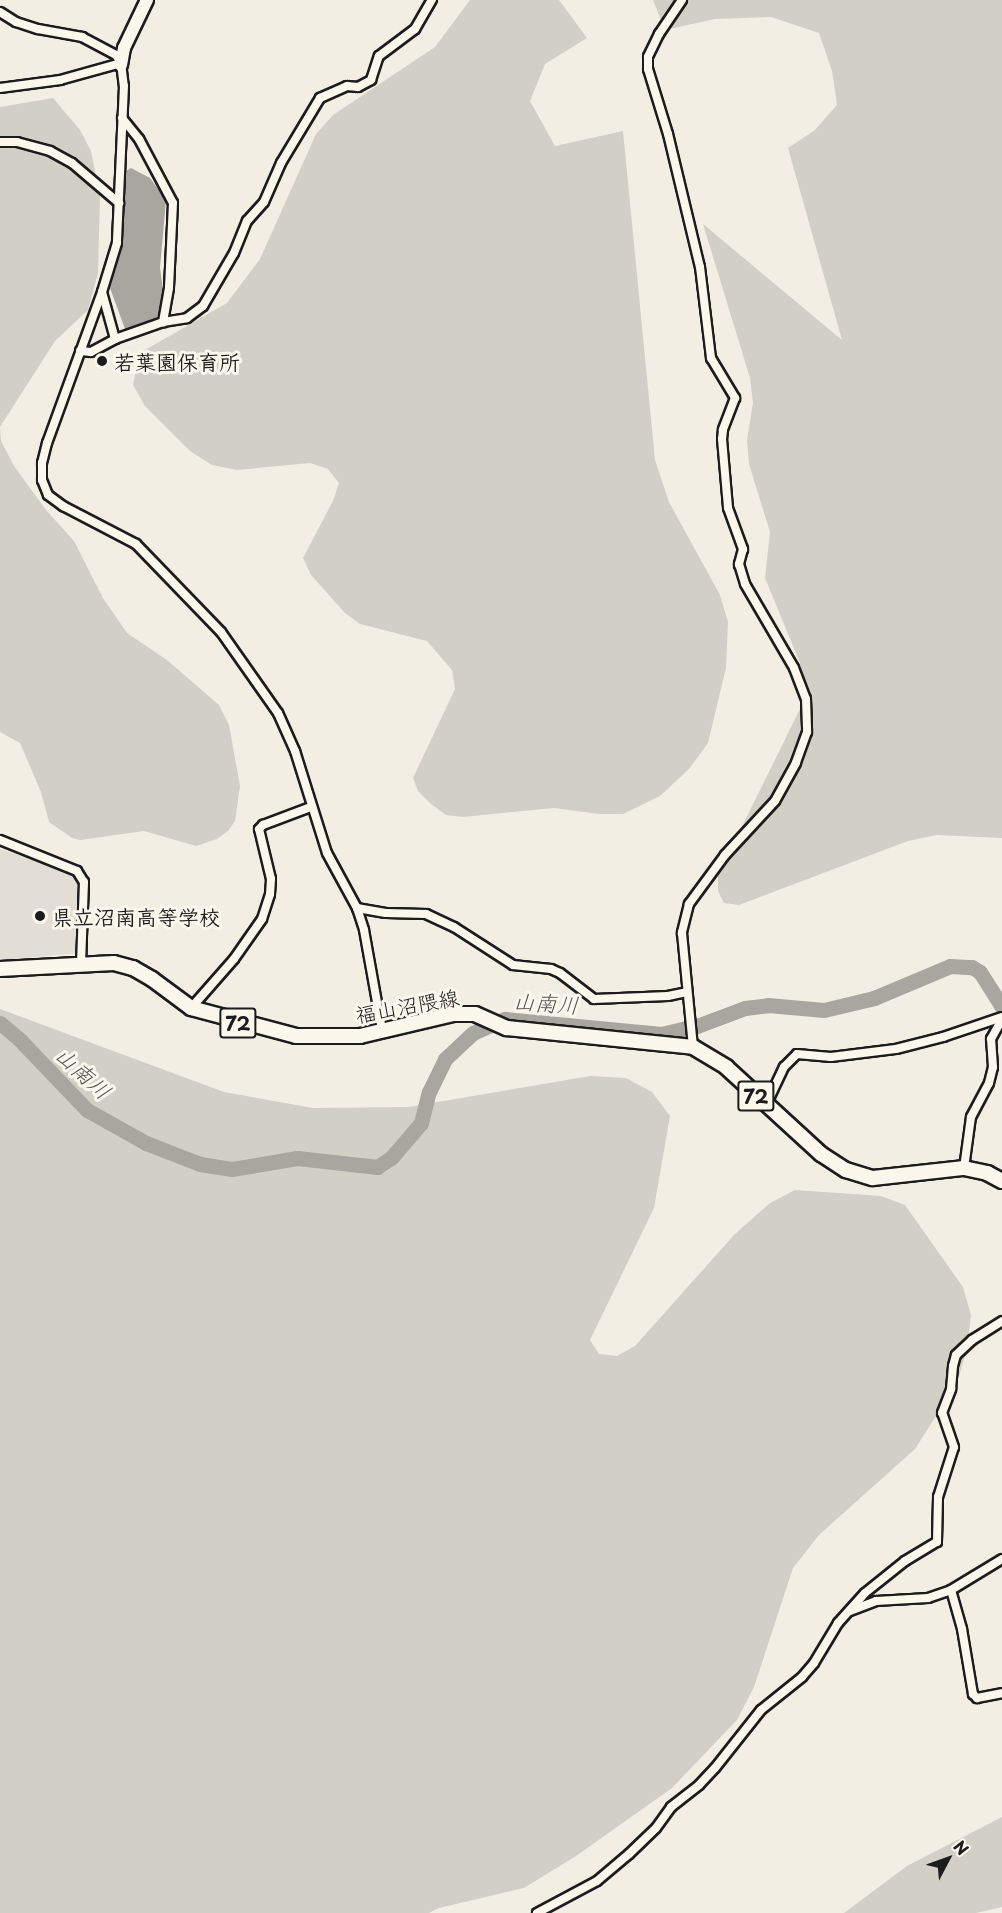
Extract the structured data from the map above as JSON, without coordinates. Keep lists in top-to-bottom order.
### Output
{
  "streets": {
    "main road": ["福山沼隈線", "72"]
  },
  "water": ["山南川"],
  "places": ["若葉園保育所", "県立沼南高等学校"],
  "north": "top right"
}
